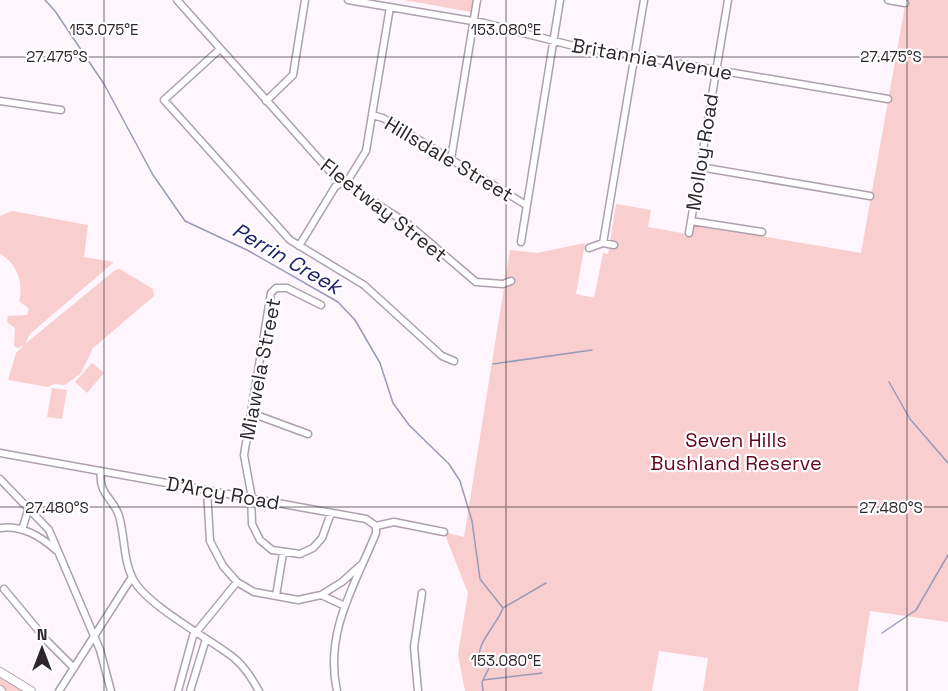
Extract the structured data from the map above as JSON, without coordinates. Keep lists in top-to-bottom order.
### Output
{
  "streets": {
    "street": [
      "Britannia Avenue",
      "Molloy Road",
      "Hillsdale Street",
      "Fleetway Street",
      "Miawela Street",
      "D'Arcy Road"
    ]
  },
  "crossings": [
    ["Britannia Avenue", "Molloy Road"],
    ["Miawela Street", "D'Arcy Road"]
  ],
  "water": ["Perrin Creek"],
  "parks": ["Seven Hills Bushland Reserve"],
  "north": "top",
  "coordinates": [
    "153.075°E",
    "153.080°E",
    "27.475°S",
    "27.480°S"
  ]
}
